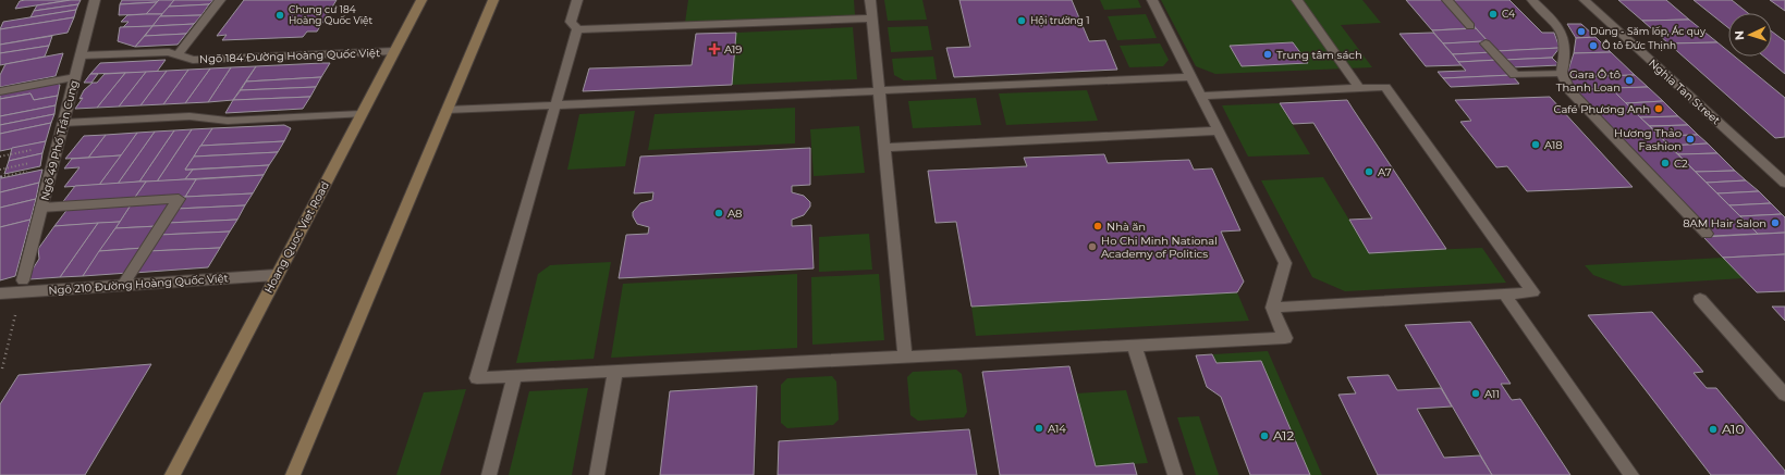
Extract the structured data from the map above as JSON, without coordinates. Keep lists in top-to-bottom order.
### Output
{
  "streets": {
    "main road": ["Hoang Quoc Viet Road"],
    "street": [
      "Ngõ 184 Đường Hoàng Quốc Việt",
      "Nghia Tan Street",
      "Ngõ 49 Phố Trần Cung",
      "Ngõ 210 Đường Hoàng Quốc Việt"
    ]
  },
  "crossings": [
    ["Ngõ 184 Đường Hoàng Quốc Việt", "Ngõ 49 Phố Trần Cung"],
    ["Ngõ 184 Đường Hoàng Quốc Việt", "Hoang Quoc Viet Road"],
    ["Ngõ 49 Phố Trần Cung", "Ngõ 210 Đường Hoàng Quốc Việt"],
    ["Hoang Quoc Viet Road", "Ngõ 210 Đường Hoàng Quốc Việt"]
  ],
  "places": {
    "other": [
      "C4",
      "Chung cư 184 Hoàng Quốc Việt",
      "Hội trường 1",
      "Dũng - Săm lốp, Ác quy",
      "Ô tô Đức Thịnh",
      "Trung tâm sách",
      "Gara Ô tô Thanh Loan",
      "Café Phương Anh",
      "Hương Thảo Fashion",
      "A18",
      "C2",
      "A7",
      "A8",
      "8AM Hair Salon",
      "Nhà ăn",
      "Ho Chi Minh National Academy of Politics",
      "A11",
      "A14",
      "A10",
      "A12"
    ],
    "health": ["A19"]
  },
  "north": "left"
}
